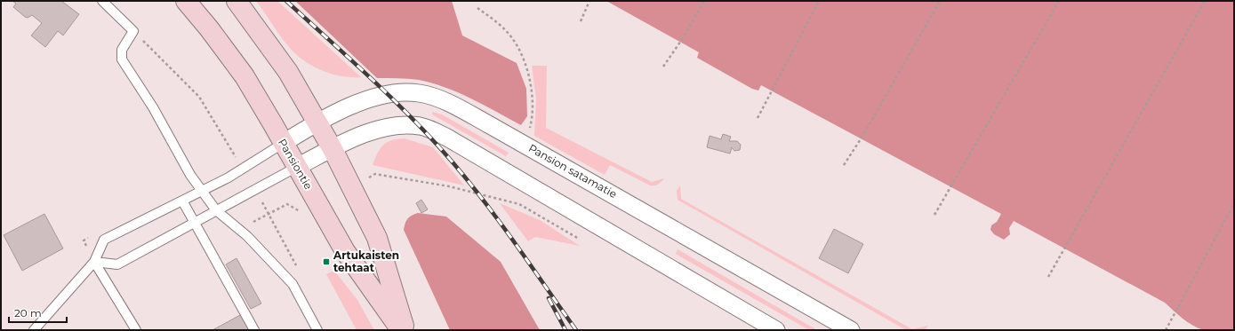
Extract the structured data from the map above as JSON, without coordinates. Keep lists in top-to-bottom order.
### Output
{
  "streets": {
    "street": ["Pansiontie", "Pansion satamatie"]
  },
  "crossings": [
    ["Pansiontie", "Pansion satamatie"]
  ],
  "places": {
    "transit": ["Artukaisten tehtaat"]
  },
  "scale_bar": "20 m"
}
